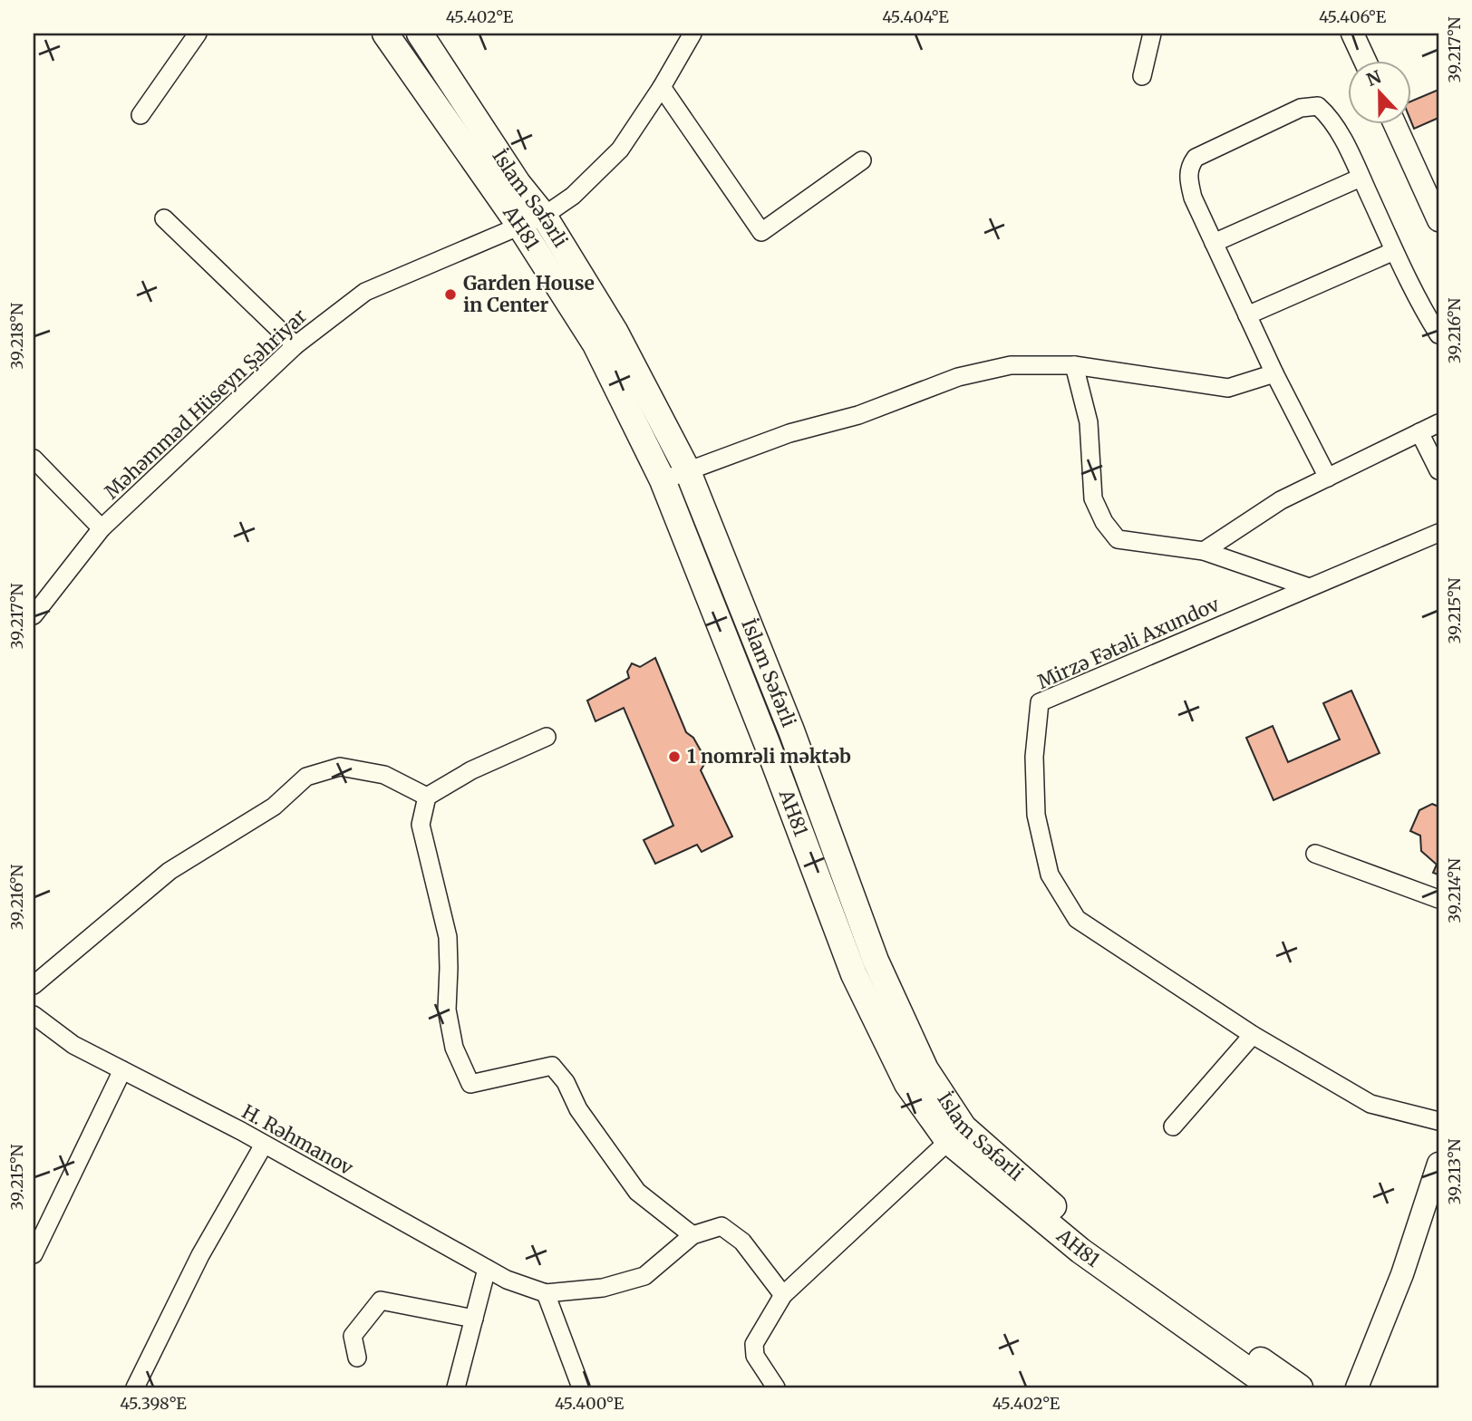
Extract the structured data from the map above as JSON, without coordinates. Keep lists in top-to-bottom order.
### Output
{
  "streets": {
    "highway": ["İslam Səfərli", "AH81"],
    "street": ["Məhəmməd Hüseyn Şəhriyar", "Mirzə Fətəli Axundov", "H. Rəhmanov"]
  },
  "crossings": [
    ["İslam Səfərli", "AH81"],
    ["İslam Səfərli", "Məhəmməd Hüseyn Şəhriyar"],
    ["AH81", "Məhəmməd Hüseyn Şəhriyar"]
  ],
  "places": ["Garden House in Center", "1 nomrəli məktəb"],
  "north": "top",
  "coordinates": [
    "45.402°E",
    "45.404°E",
    "45.406°E",
    "39.217°N",
    "39.216°N",
    "39.218°N",
    "39.215°N",
    "39.214°N",
    "39.213°N",
    "45.398°E",
    "45.400°E"
  ]
}
